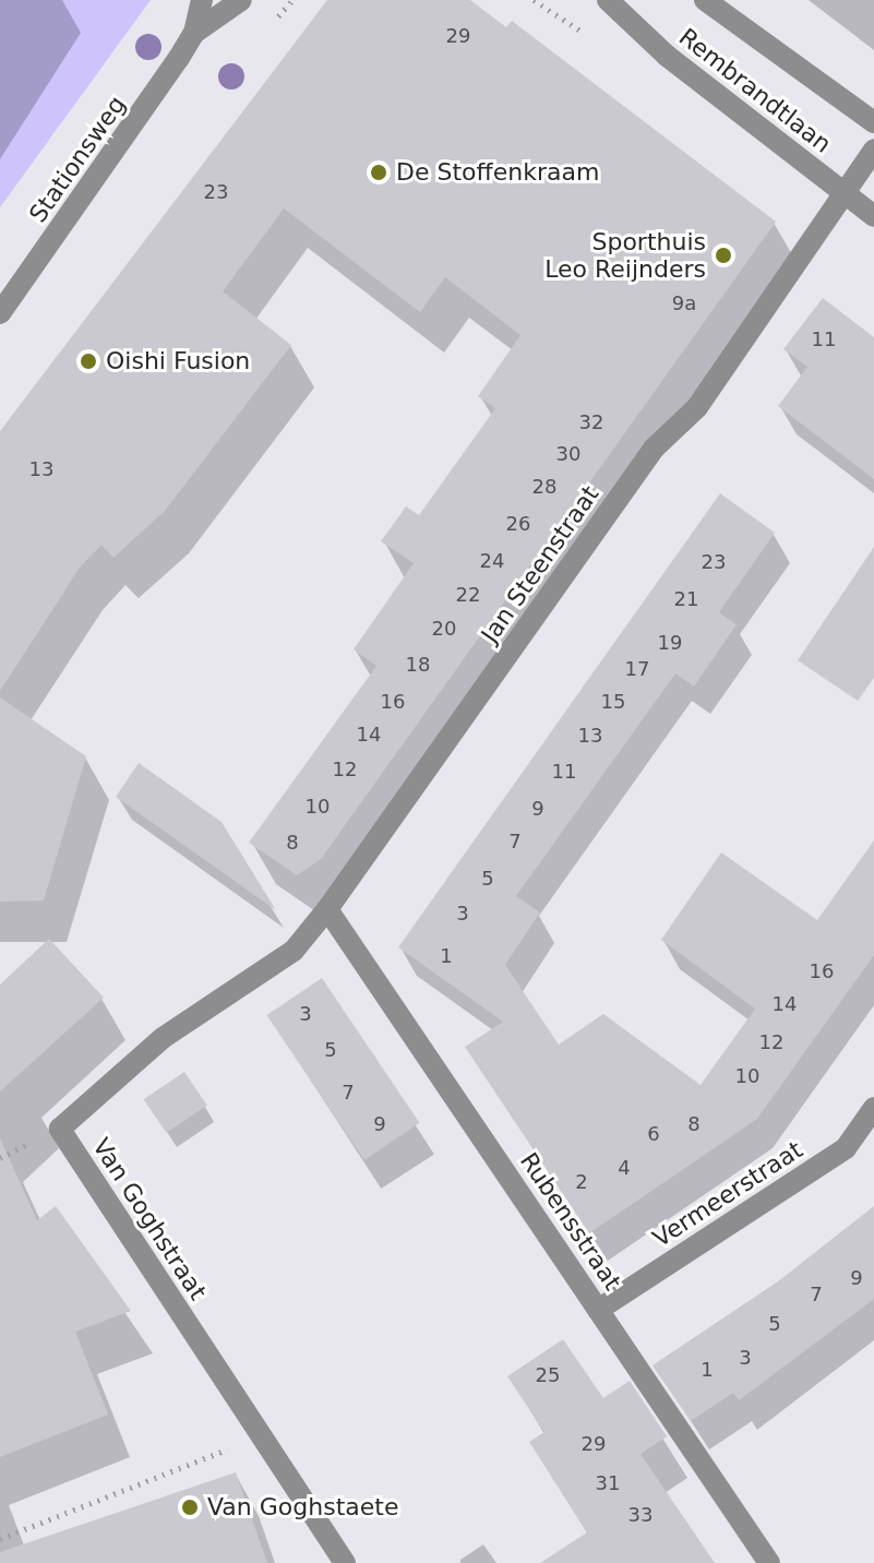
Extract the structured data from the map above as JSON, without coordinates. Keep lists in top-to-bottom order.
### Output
{
  "streets": {
    "street": [
      "Rembrandtlaan",
      "Stationsweg",
      "Jan Steenstraat",
      "Vermeerstraat",
      "Van Goghstraat",
      "Rubensstraat"
    ]
  },
  "crossings": [
    ["Rembrandtlaan", "Jan Steenstraat"],
    ["Jan Steenstraat", "Van Goghstraat"],
    ["Jan Steenstraat", "Rubensstraat"],
    ["Vermeerstraat", "Rubensstraat"]
  ],
  "places": [
    "De Stoffenkraam",
    "Sporthuis Leo Reijnders",
    "Oishi Fusion",
    "Van Goghstaete"
  ],
  "house_numbers": [
    "29",
    "23",
    "9a",
    "11",
    "32",
    "30",
    "13",
    "28",
    "26",
    "24",
    "23",
    "22",
    "21",
    "20",
    "19",
    "18",
    "17",
    "16",
    "15",
    "14",
    "13",
    "12",
    "11",
    "10",
    "9",
    "7",
    "8",
    "5",
    "3",
    "1",
    "16",
    "14",
    "3",
    "12",
    "5",
    "10",
    "7",
    "9",
    "8",
    "6",
    "4",
    "2",
    "9",
    "7",
    "5",
    "3",
    "1",
    "25",
    "29",
    "31",
    "33"
  ]
}
